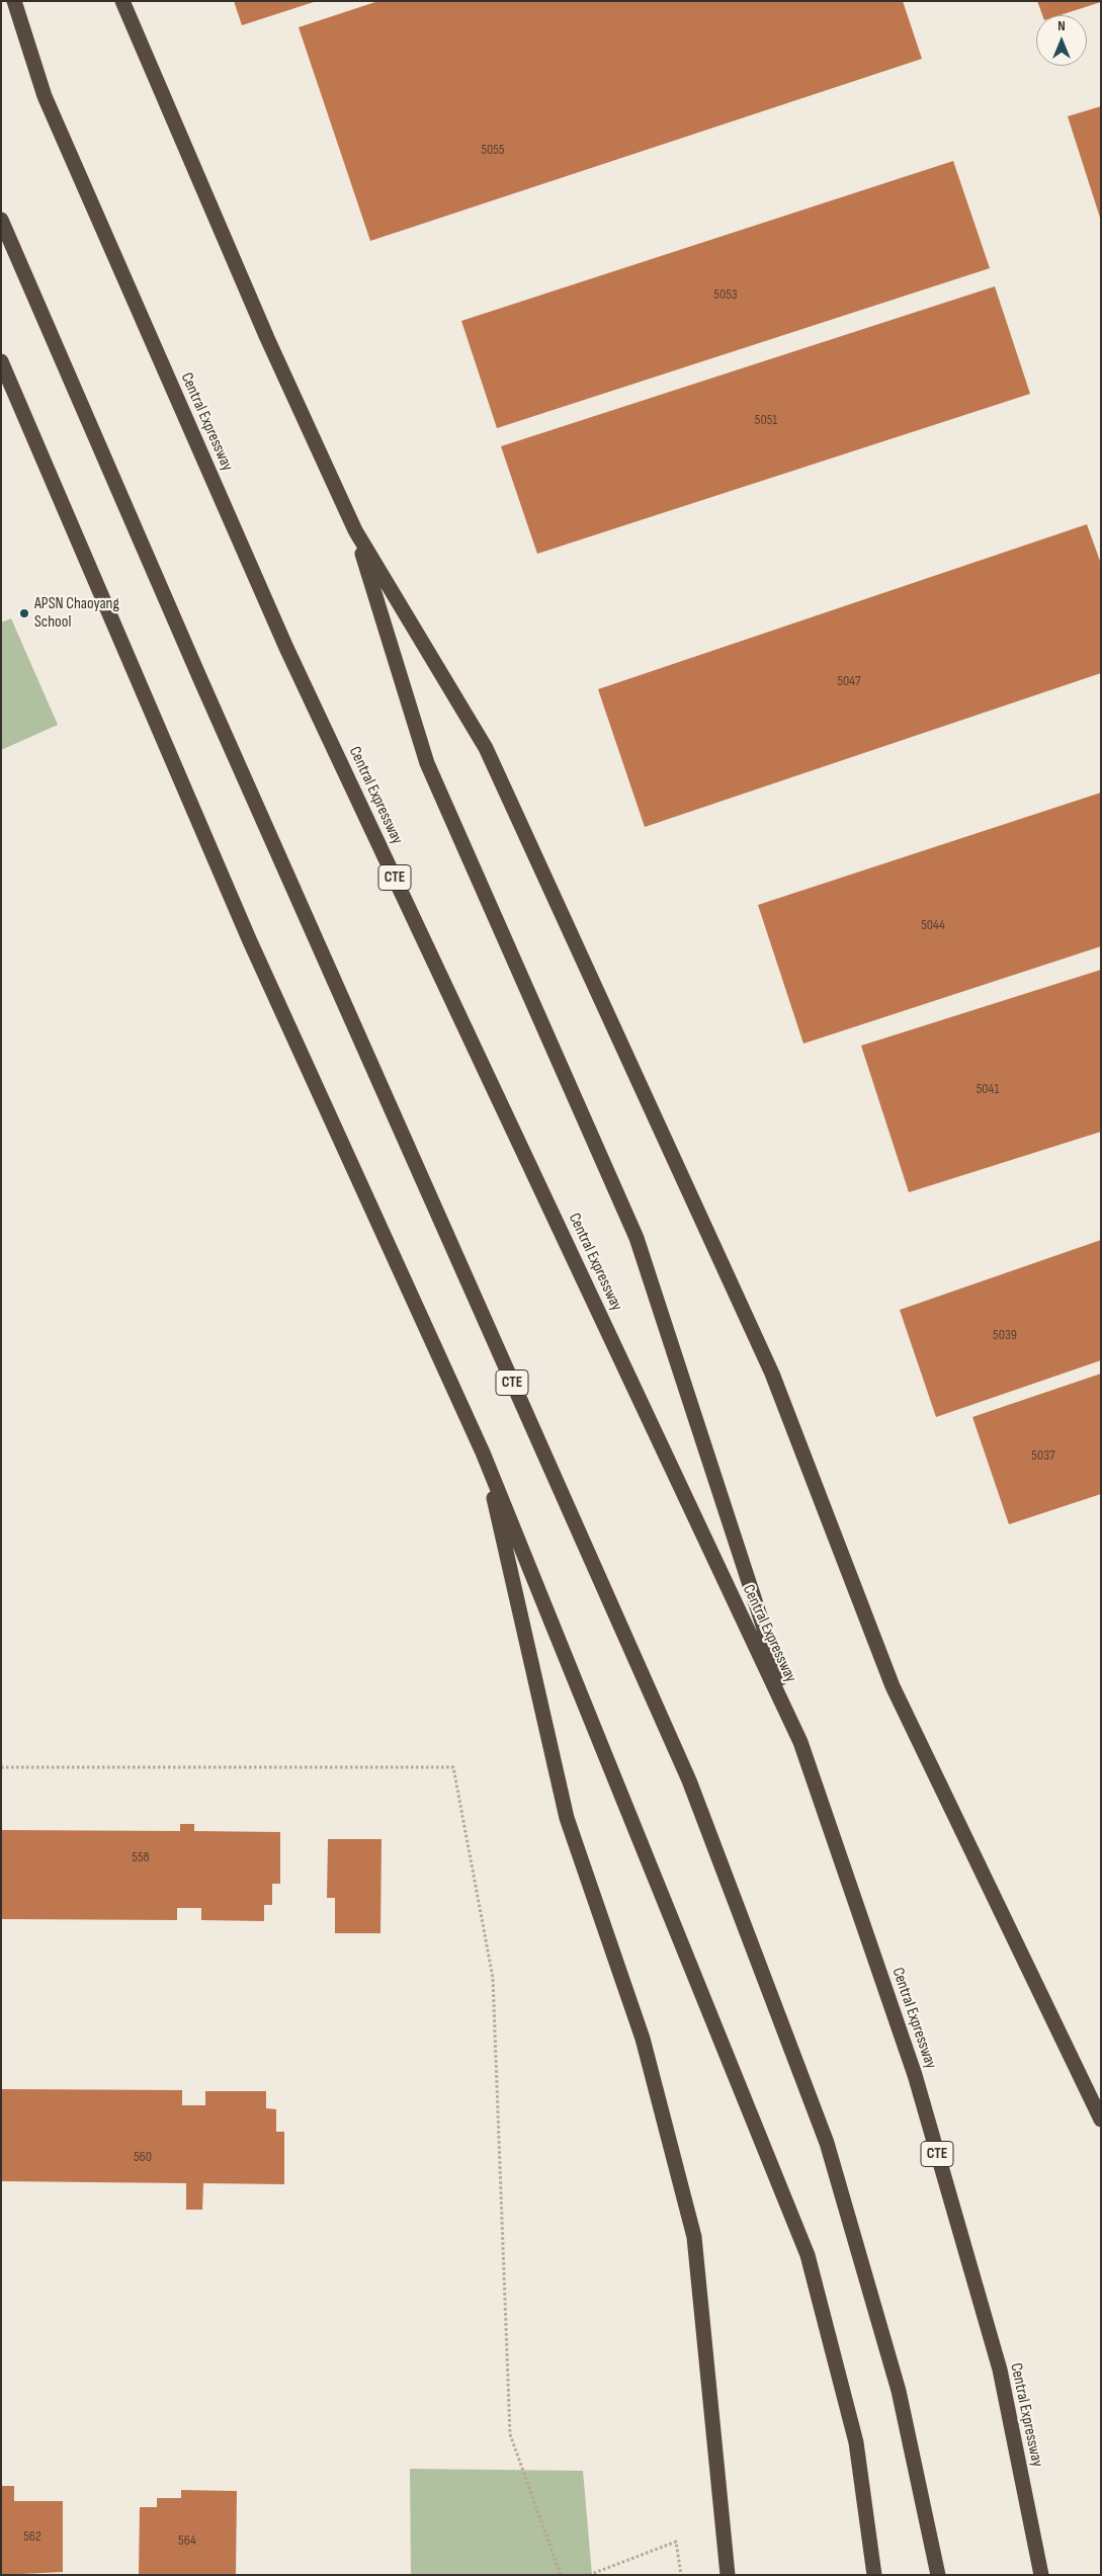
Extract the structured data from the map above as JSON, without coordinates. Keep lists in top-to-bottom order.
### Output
{
  "streets": {
    "highway": ["Central Expressway", "CTE"]
  },
  "places": ["APSN Chaoyang School"],
  "house_numbers": [
    "5055",
    "5053",
    "5051",
    "5047",
    "5044",
    "5041",
    "5039",
    "5037",
    "558",
    "560",
    "562",
    "564"
  ],
  "north": "top"
}
